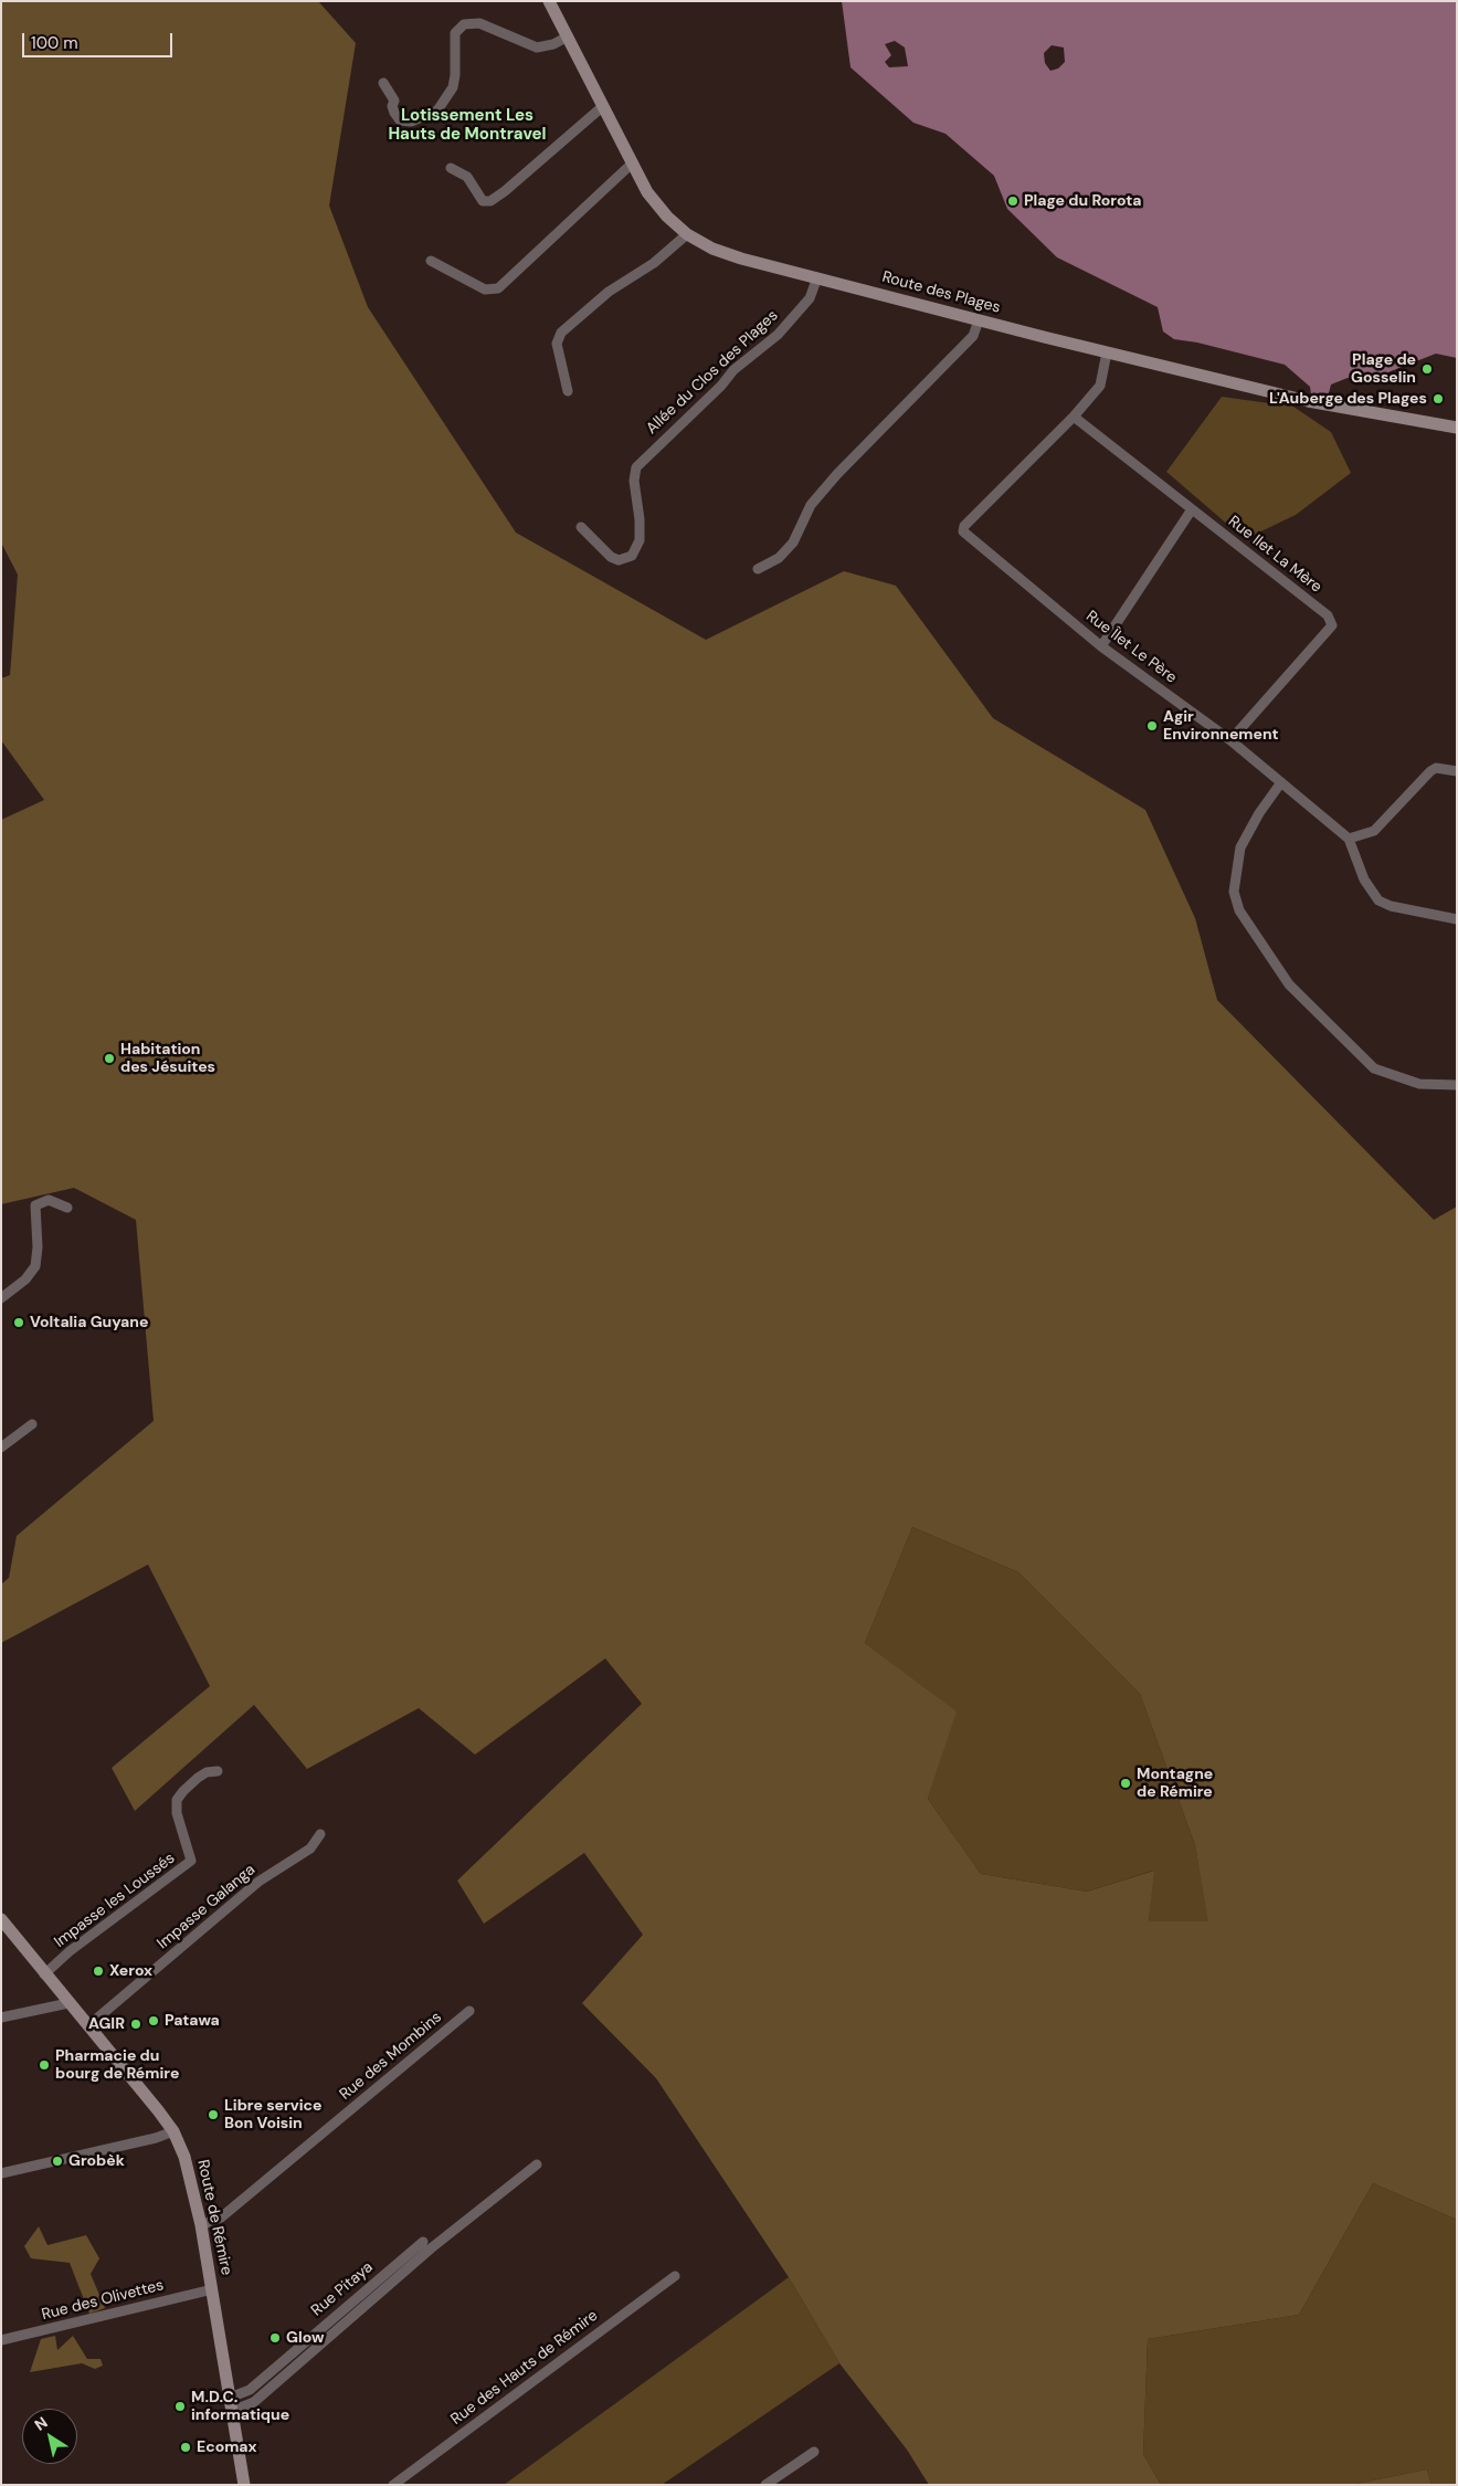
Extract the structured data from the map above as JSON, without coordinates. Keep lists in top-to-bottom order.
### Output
{
  "streets": {
    "street": [
      "Route des Plages",
      "Allée du Clos des Plages",
      "Rue Ilet La Mère",
      "Rue Îlet Le Père",
      "Impasse les Loussés",
      "Impasse Galanga",
      "Rue des Mombins",
      "Route de Rémire",
      "Rue Pitaya",
      "Rue des Olivettes",
      "Rue des Hauts de Rémire"
    ]
  },
  "crossings": [
    ["Route des Plages", "Allée du Clos des Plages"],
    ["Route des Plages", "Rue Îlet Le Père"],
    ["Rue Ilet La Mère", "Rue Îlet Le Père"],
    ["Impasse les Loussés", "Route de Rémire"],
    ["Impasse Galanga", "Route de Rémire"],
    ["Rue des Mombins", "Route de Rémire"],
    ["Route de Rémire", "Rue Pitaya"],
    ["Route de Rémire", "Rue des Olivettes"]
  ],
  "districts": ["Lotissement Les Hauts de Montravel"],
  "places": [
    "Plage du Rorota",
    "Plage de Gosselin",
    "L'Auberge des Plages",
    "Agir Environnement",
    "Habitation des Jésuites",
    "Voltalia Guyane",
    "Montagne de Rémire",
    "Xerox",
    "Patawa",
    "AGIR",
    "Pharmacie du bourg de Rémire",
    "Libre service Bon Voisin",
    "Grobèk",
    "Glow",
    "M.D.C. informatique",
    "Ecomax"
  ],
  "scale_bar": "100 m",
  "north": "top left"
}
